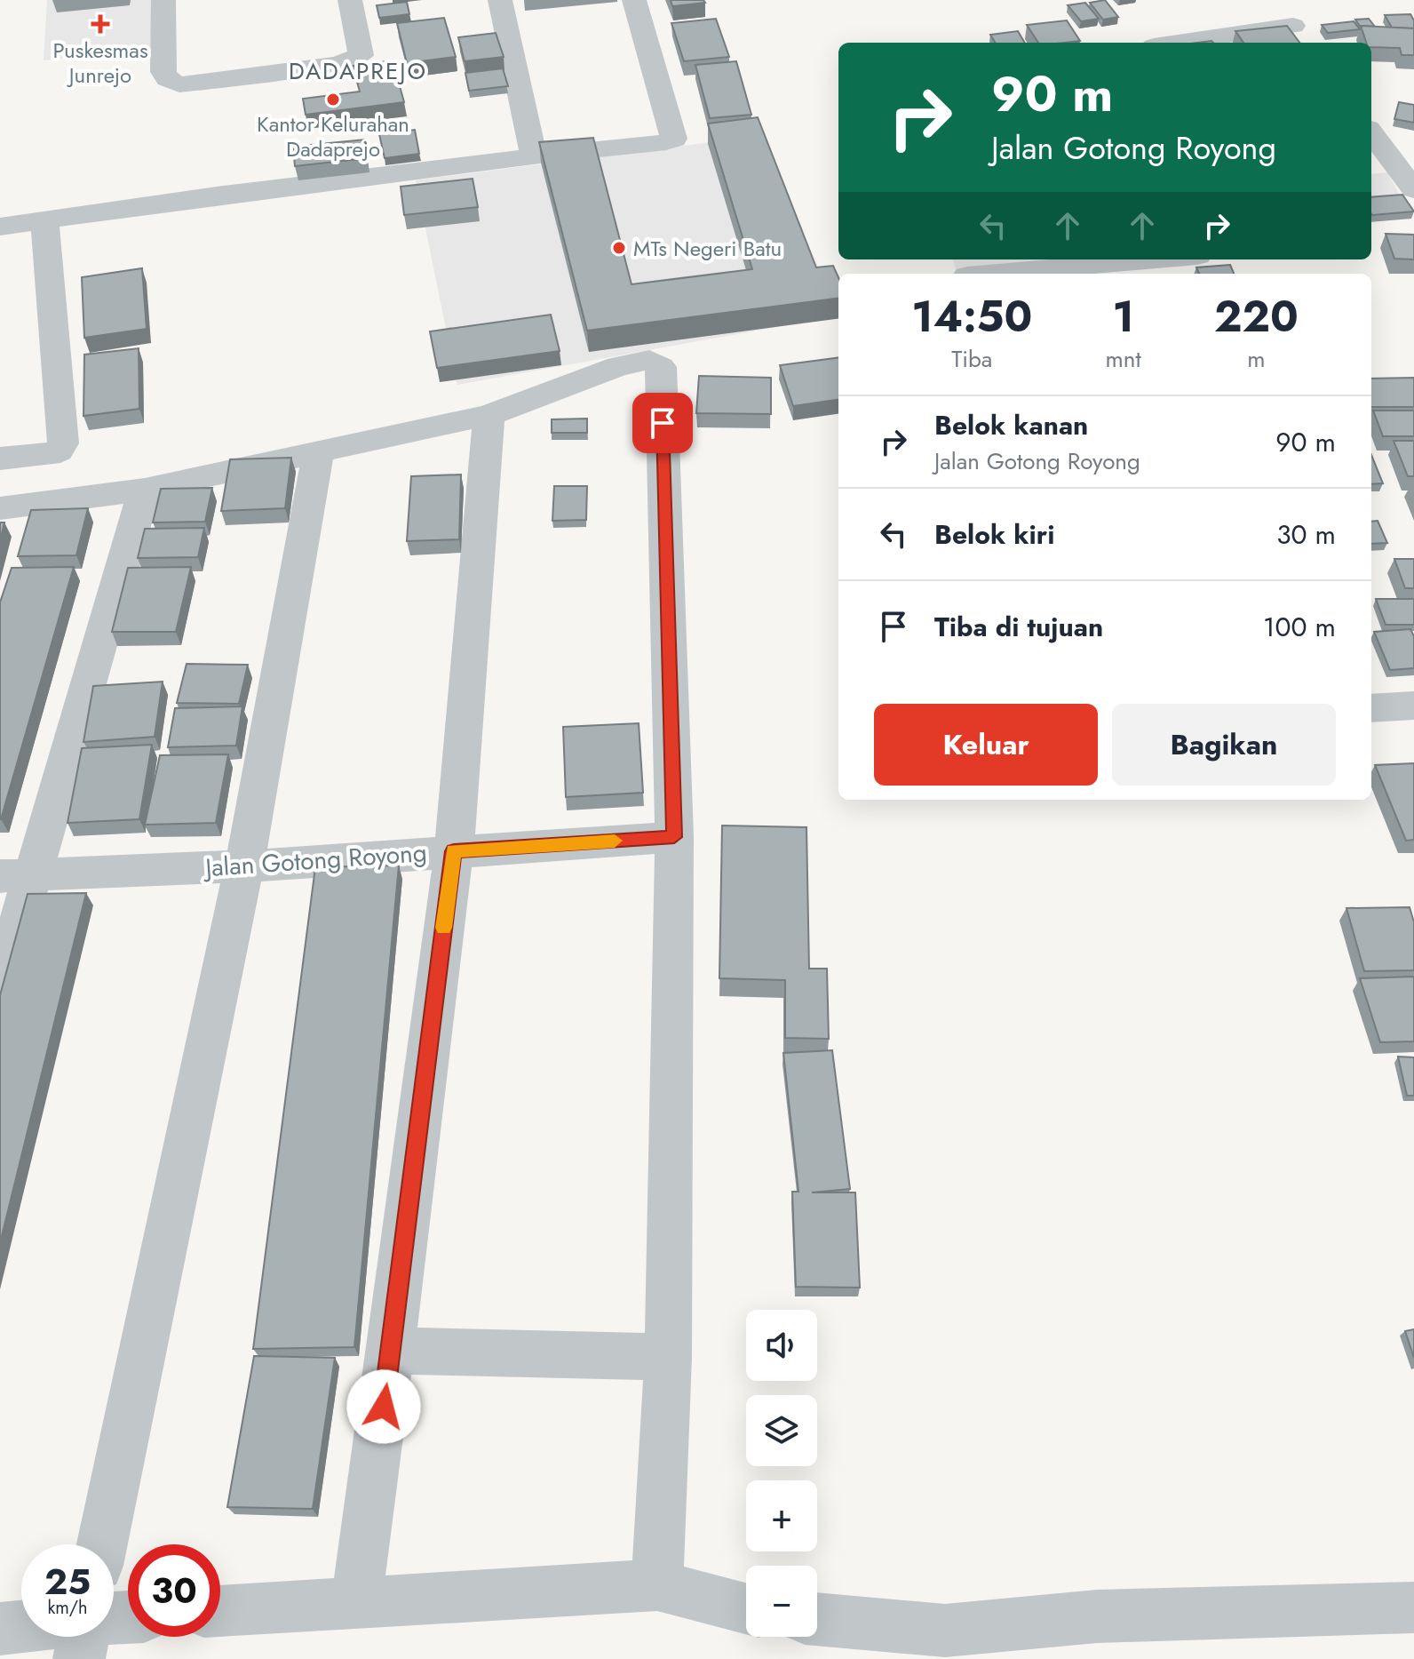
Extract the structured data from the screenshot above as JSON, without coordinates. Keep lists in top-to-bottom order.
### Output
{
  "streets": {
    "street": ["Jalan Gotong Royong"]
  },
  "districts": ["DADAPREJO"],
  "places": {
    "health": ["Puskesmas Junrejo"],
    "other": ["Kantor Kelurahan Dadaprejo", "MTs Negeri Batu"]
  },
  "page": {
    "turn": ["90 m", "Jalan Gotong Royong"],
    "eta": [
      "14:50",
      "Tiba",
      "1",
      "mnt",
      "220",
      "m"
    ],
    "list": [
      {
        "name": "Belok kanan",
        "note": "Jalan Gotong Royong",
        "value": "90 m"
      },
      {
        "name": "Belok kiri",
        "value": "30 m"
      },
      {
        "name": "Tiba di tujuan",
        "value": "100 m"
      }
    ],
    "buttons": ["Keluar", "Bagikan"],
    "map_buttons": ["+", "−"],
    "speed": "25 km/h",
    "limit": "30"
  }
}
